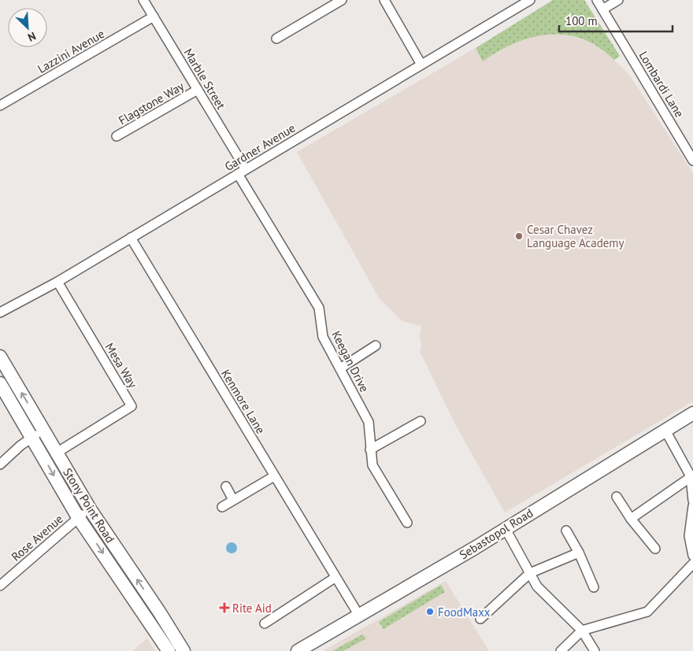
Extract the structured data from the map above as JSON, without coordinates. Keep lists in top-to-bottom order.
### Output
{
  "streets": {
    "main road": ["Stony Point Road", "Sebastopol Road"],
    "street": [
      "Lazzini Avenue",
      "Marble Street",
      "Lombardi Lane",
      "Flagstone Way",
      "Gardner Avenue",
      "Keegan Drive",
      "Mesa Way",
      "Kenmore Lane",
      "Rose Avenue"
    ]
  },
  "crossings": [
    ["Lazzini Avenue", "Marble Street"],
    ["Marble Street", "Flagstone Way"],
    ["Marble Street", "Gardner Avenue"],
    ["Gardner Avenue", "Keegan Drive"],
    ["Gardner Avenue", "Mesa Way"],
    ["Gardner Avenue", "Kenmore Lane"],
    ["Mesa Way", "Stony Point Road"],
    ["Kenmore Lane", "Sebastopol Road"],
    ["Stony Point Road", "Rose Avenue"]
  ],
  "places": {
    "other": ["Cesar Chavez Language Academy", "FoodMaxx"],
    "health": ["Rite Aid"]
  },
  "scale_bar": "100 m",
  "north": "bottom right"
}
